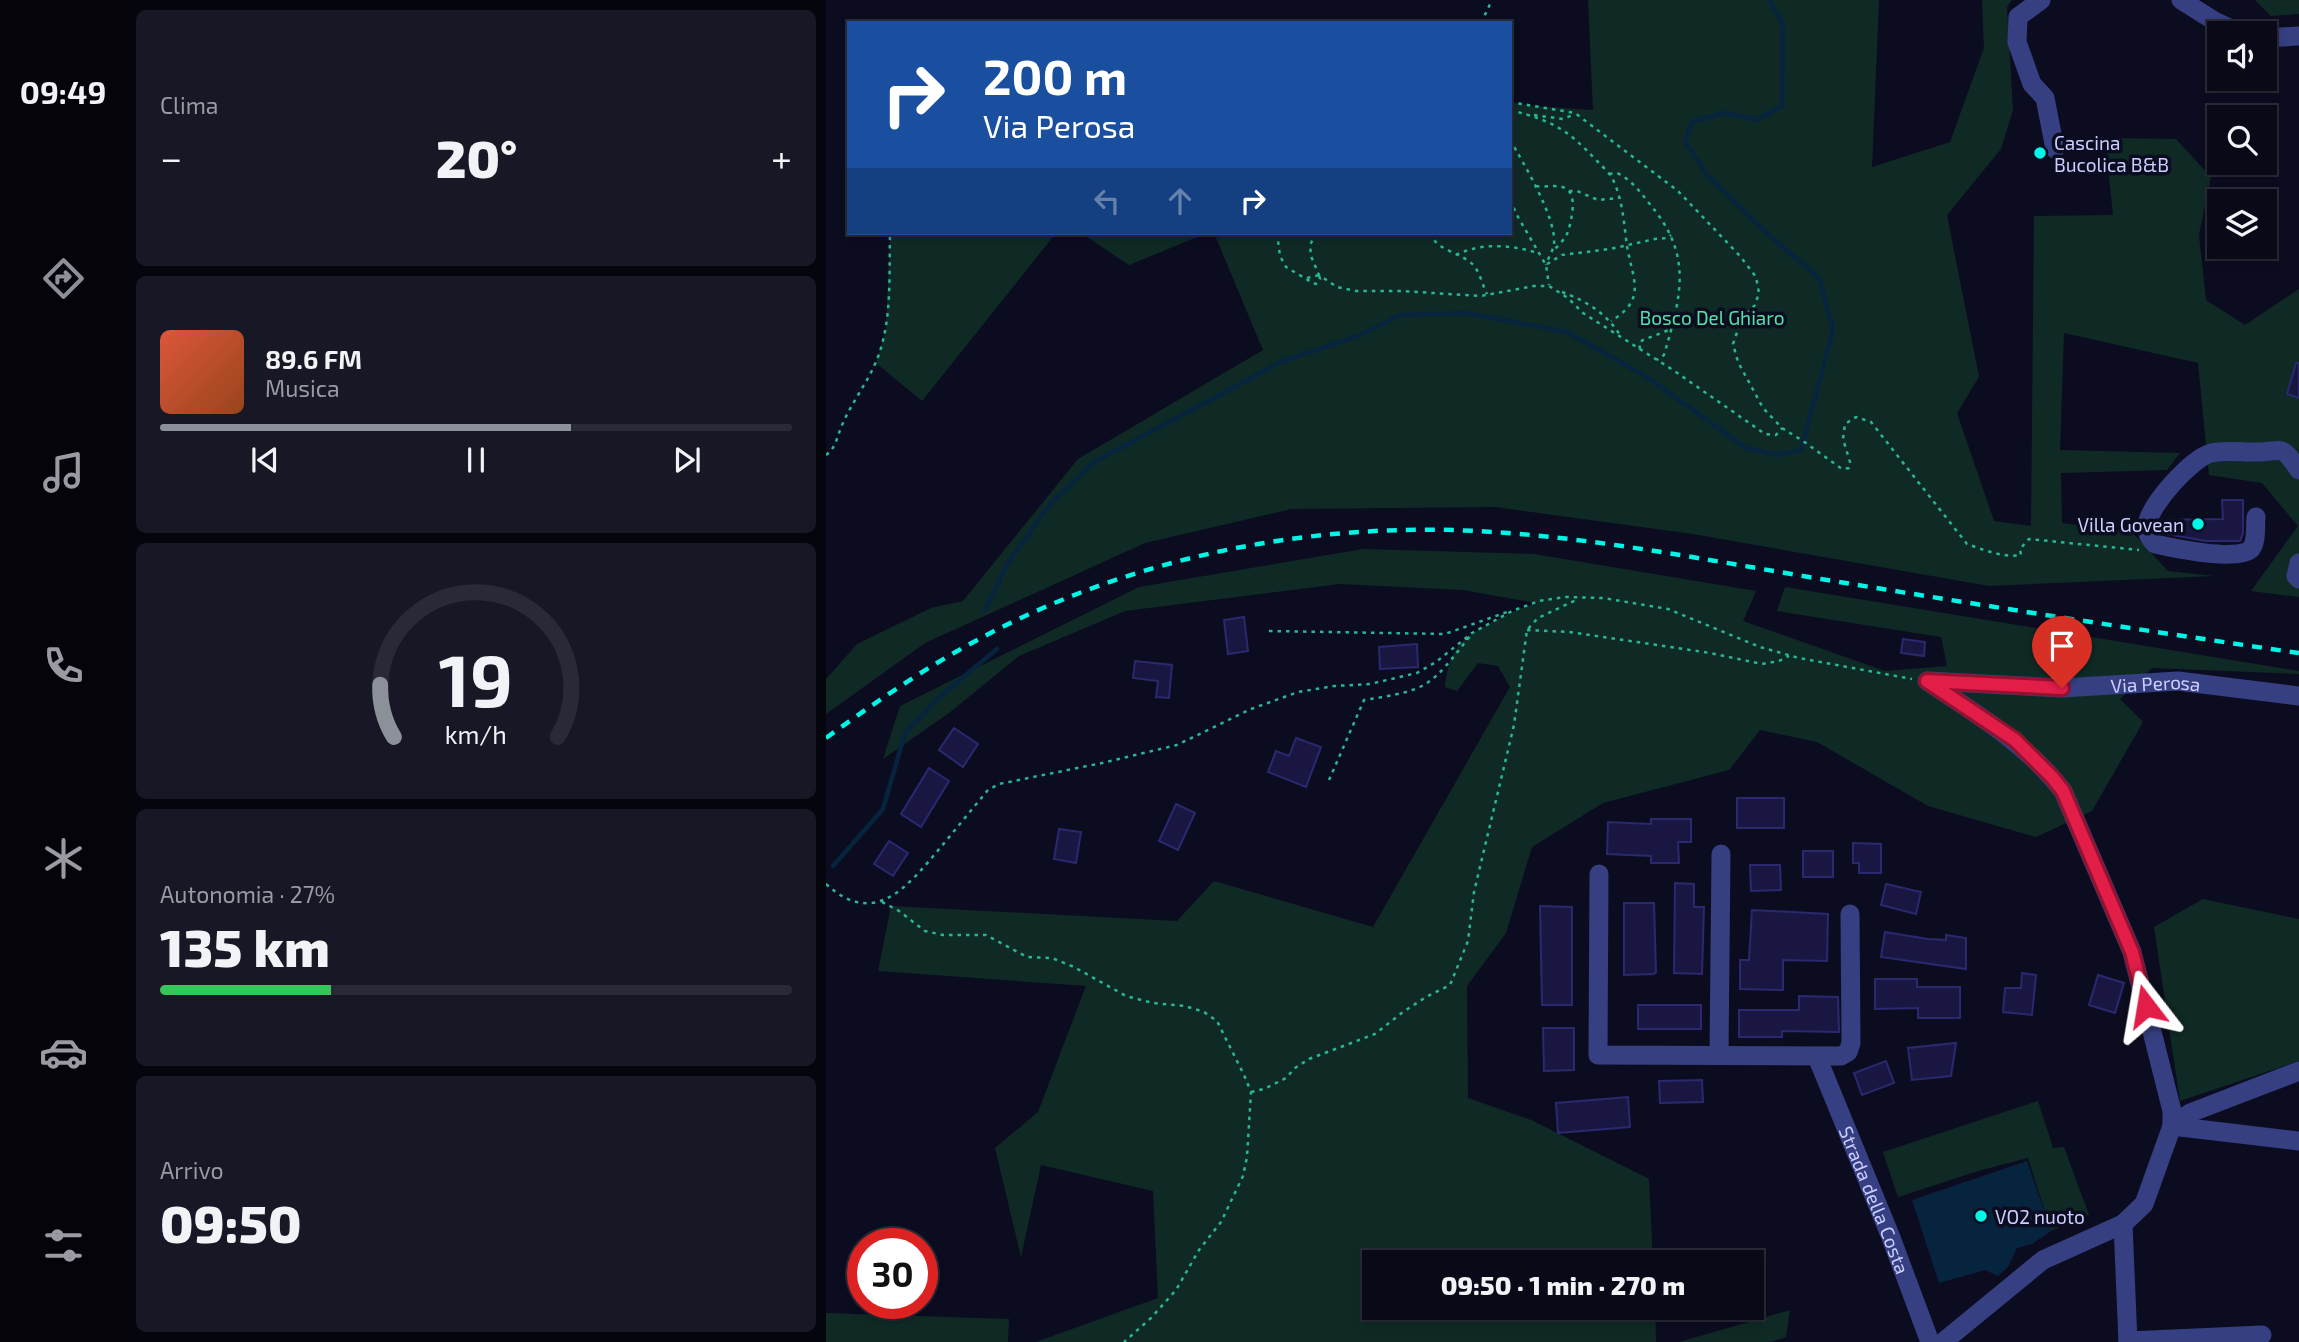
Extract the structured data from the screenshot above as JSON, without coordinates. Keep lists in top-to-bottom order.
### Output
{
  "streets": {
    "street": ["Via Perosa", "Strada della Costa"]
  },
  "parks": ["Bosco Del Ghiaro"],
  "places": ["Cascina Bucolica B&B", "Villa Govean", "VO2 nuoto"],
  "page": {
    "tabs": "09:49",
    "tile": [
      "Clima",
      ["Autonomia · 27%", "135 km"],
      ["Arrivo", "09:50"]
    ],
    "turn": ["200 m", "Via Perosa"],
    "heat": ["−", "20°", "+"],
    "song": ["89.6 FM", "Musica"],
    "limit": "30",
    "trip": "09:50 · 1 min · 270 m",
    "gauge": ["19", "km/h"]
  }
}
